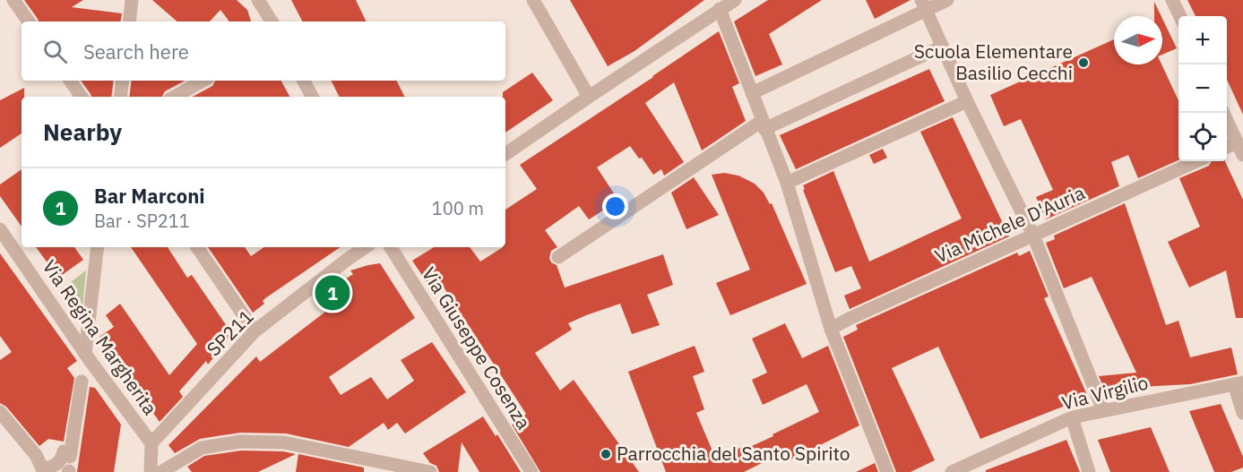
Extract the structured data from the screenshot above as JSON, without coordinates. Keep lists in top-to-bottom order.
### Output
{
  "streets": {
    "street": [
      "Via Michele D'Auria",
      "SP211",
      "Via Regina Margherita",
      "Via Giuseppe Cosenza",
      "Via Virgilio"
    ]
  },
  "crossings": [
    ["SP211", "Via Regina Margherita"]
  ],
  "places": ["Scuola Elementare Basilio Cecchi", "Parrocchia del Santo Spirito"],
  "north": "right",
  "page": {
    "map_buttons": ["+", "−"],
    "search": "Search here",
    "heading": "Nearby",
    "list": [
      {
        "mark": "1",
        "name": "Bar Marconi",
        "note": "Bar · SP211",
        "value": "100 m"
      }
    ],
    "pins": "1"
  }
}
